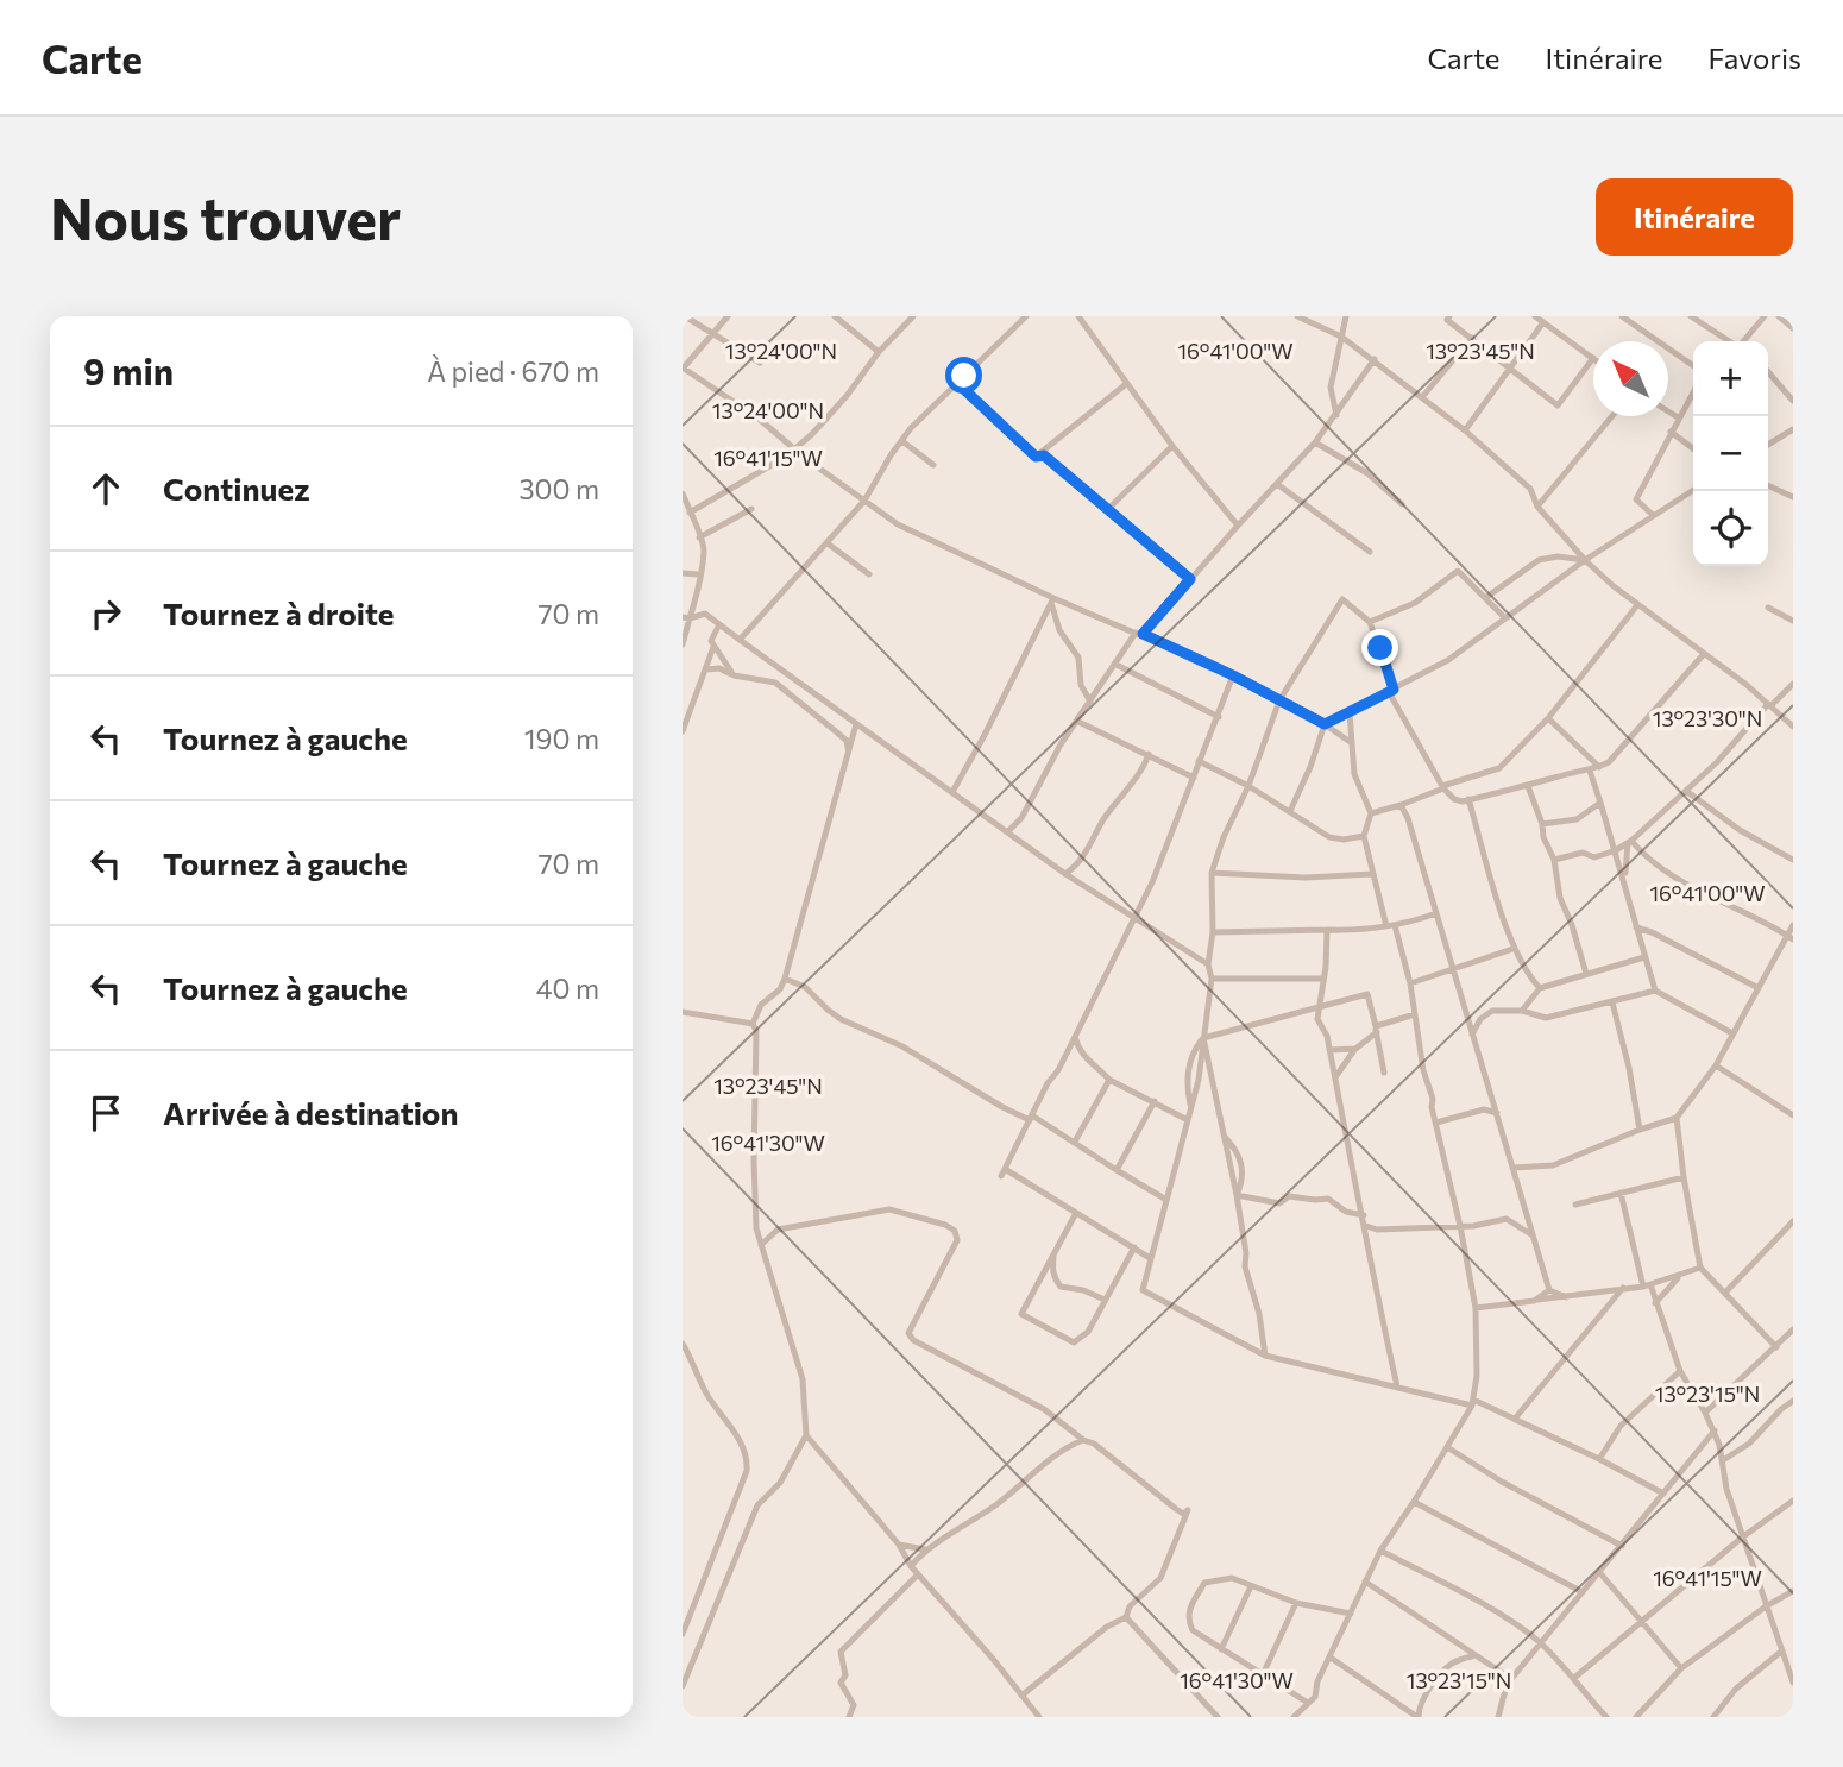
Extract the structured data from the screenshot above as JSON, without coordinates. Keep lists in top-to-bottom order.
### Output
{
  "north": "top left",
  "page": {
    "header": "Carte",
    "nav": ["Carte", "Itinéraire", "Favoris"],
    "buttons": "Itinéraire",
    "title": "Nous trouver",
    "heading": ["9 min", "À pied · 670 m"],
    "map_buttons": ["+", "−"],
    "list": [
      ["Continuez", "300 m"],
      ["Tournez à droite", "70 m"],
      ["Tournez à gauche", "190 m"],
      ["Tournez à gauche", "70 m"],
      ["Tournez à gauche", "40 m"],
      "Arrivée à destination"
    ]
  },
  "coordinates": [
    "13°24'00\"N",
    "13°23'45\"N",
    "16°41'00\"W",
    "16°41'15\"W",
    "13°23'30\"N",
    "16°41'30\"W",
    "13°23'15\"N"
  ]
}
